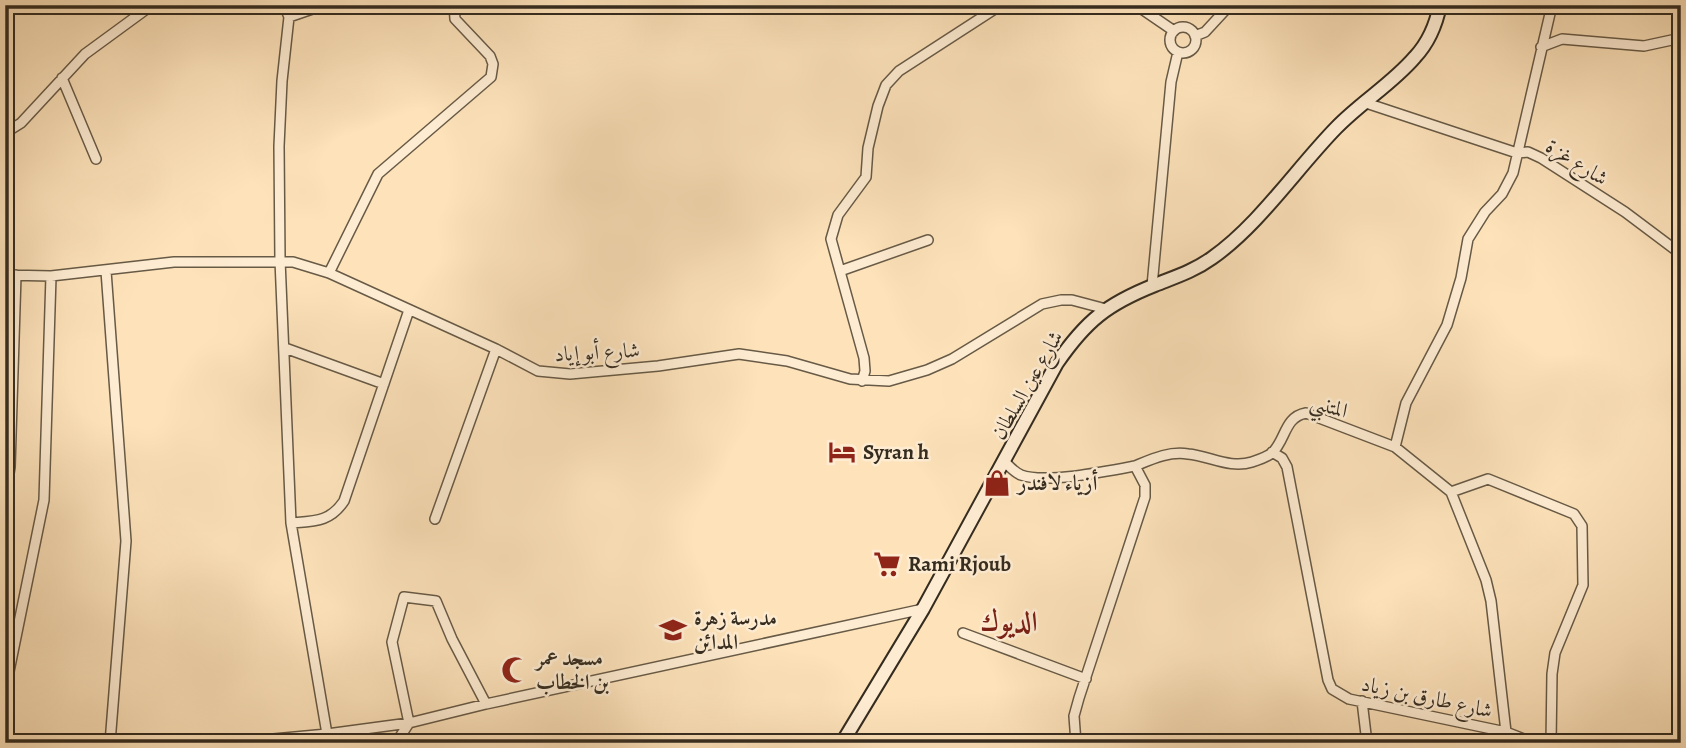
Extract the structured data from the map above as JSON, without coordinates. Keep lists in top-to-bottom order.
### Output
{
  "streets": {
    "main road": ["شارع عين السلطان"],
    "street": [
      "شارع غزة",
      "شارع أبو إياد",
      "المتنبي",
      "شارع طارق بن زياد"
    ]
  },
  "crossings": [
    ["شارع غزة", "شارع عين السلطان"],
    ["شارع أبو إياد", "شارع عين السلطان"],
    ["المتنبي", "شارع طارق بن زياد"]
  ],
  "districts": ["الديوك"],
  "places": {
    "hotel": ["Syran h"],
    "shop": ["أزياء لافندر"],
    "supermarket": ["Rami Rjoub"],
    "school or university": ["مدرسة زهرة المدائن"],
    "mosque": ["مسجد عمر بن الخطاب"]
  }
}
